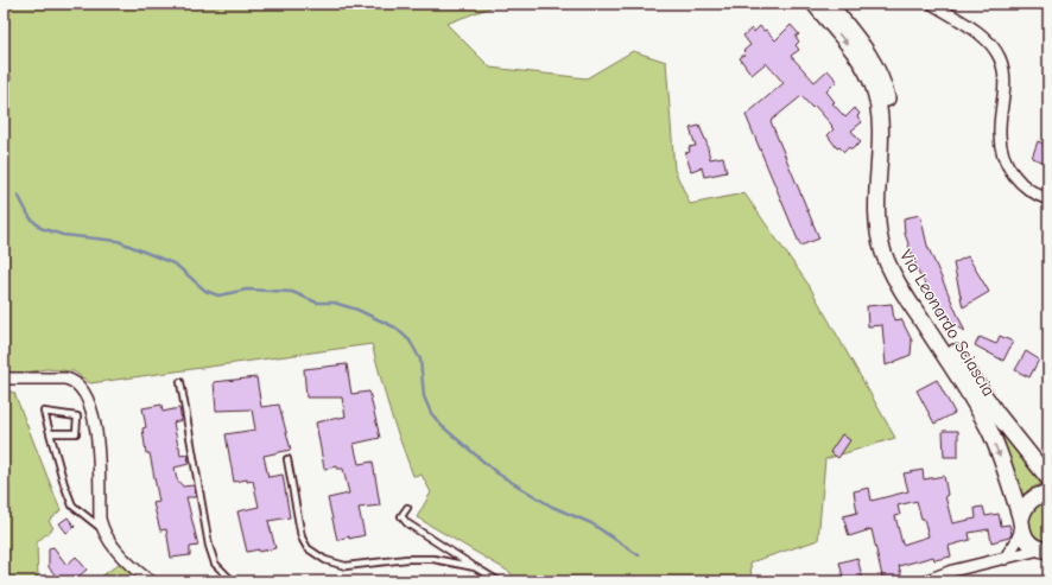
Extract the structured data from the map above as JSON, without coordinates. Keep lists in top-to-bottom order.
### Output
{
  "streets": {
    "street": ["Via Leonardo Sciascia"]
  }
}
